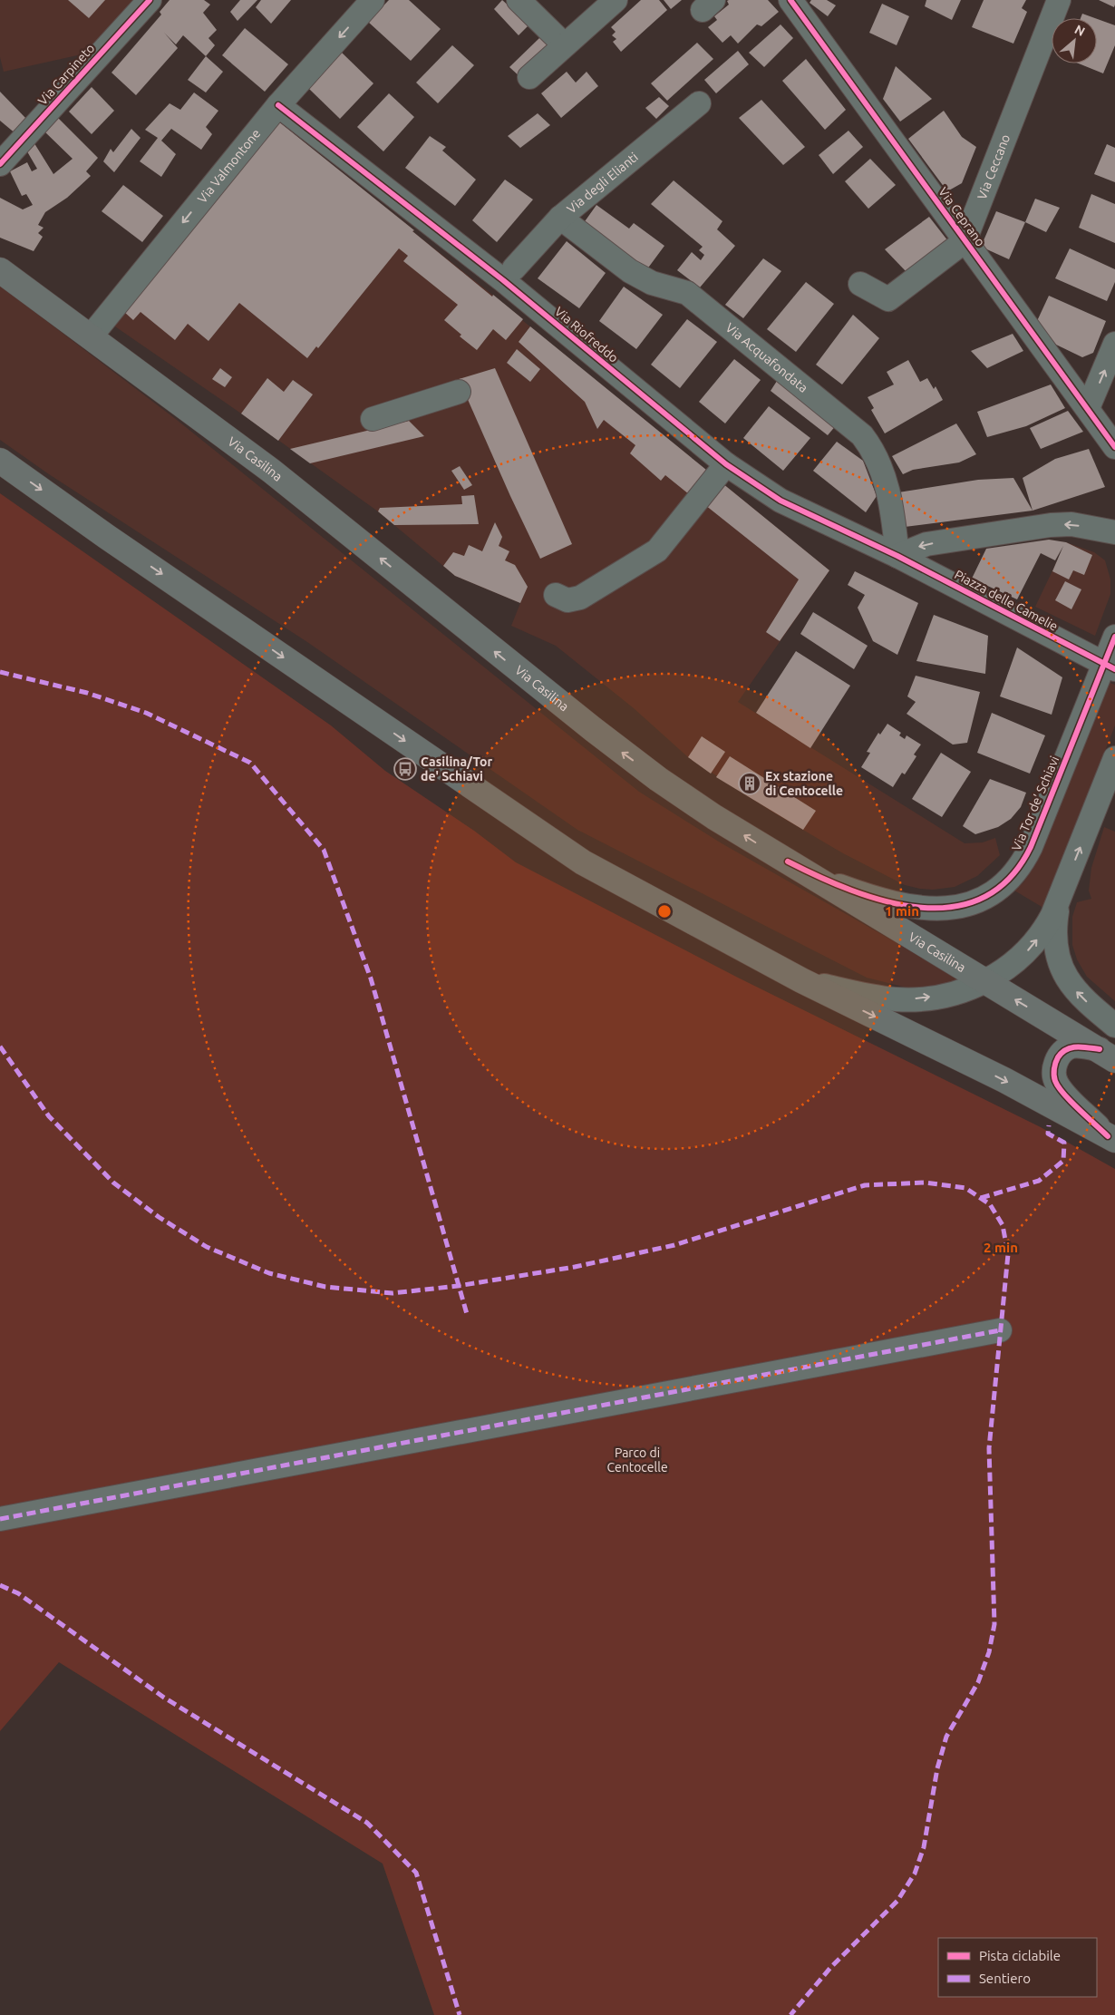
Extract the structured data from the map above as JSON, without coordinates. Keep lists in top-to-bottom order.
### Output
{
  "streets": {
    "main road": ["Via Casilina"],
    "street": [
      "Via Carpineto",
      "Via Valmontone",
      "Via Ceccano",
      "Via degli Elianti",
      "Via Ceprano",
      "Via Riofreddo",
      "Via Acquafondata",
      "Piazza delle Camelie",
      "Via Tor de' Schiavi"
    ]
  },
  "crossings": [
    ["Via Valmontone", "Via Riofreddo"],
    ["Via Valmontone", "Via Casilina"],
    ["Via Ceccano", "Via Ceprano"],
    ["Via degli Elianti", "Via Acquafondata"],
    ["Via Riofreddo", "Via Acquafondata"],
    ["Via Riofreddo", "Piazza delle Camelie"],
    ["Via Acquafondata", "Piazza delle Camelie"],
    ["Via Casilina", "Via Tor de' Schiavi"],
    ["Piazza delle Camelie", "Via Tor de' Schiavi"]
  ],
  "one_way": ["Via Valmontone"],
  "parks": ["Parco di Centocelle"],
  "places": {
    "bus stop": ["Casilina/Tor de' Schiavi"],
    "building": ["Ex stazione di Centocelle"]
  },
  "legend": ["Pista ciclabile", "Sentiero"],
  "north": "top right",
  "rings": ["1 min", "2 min"]
}
